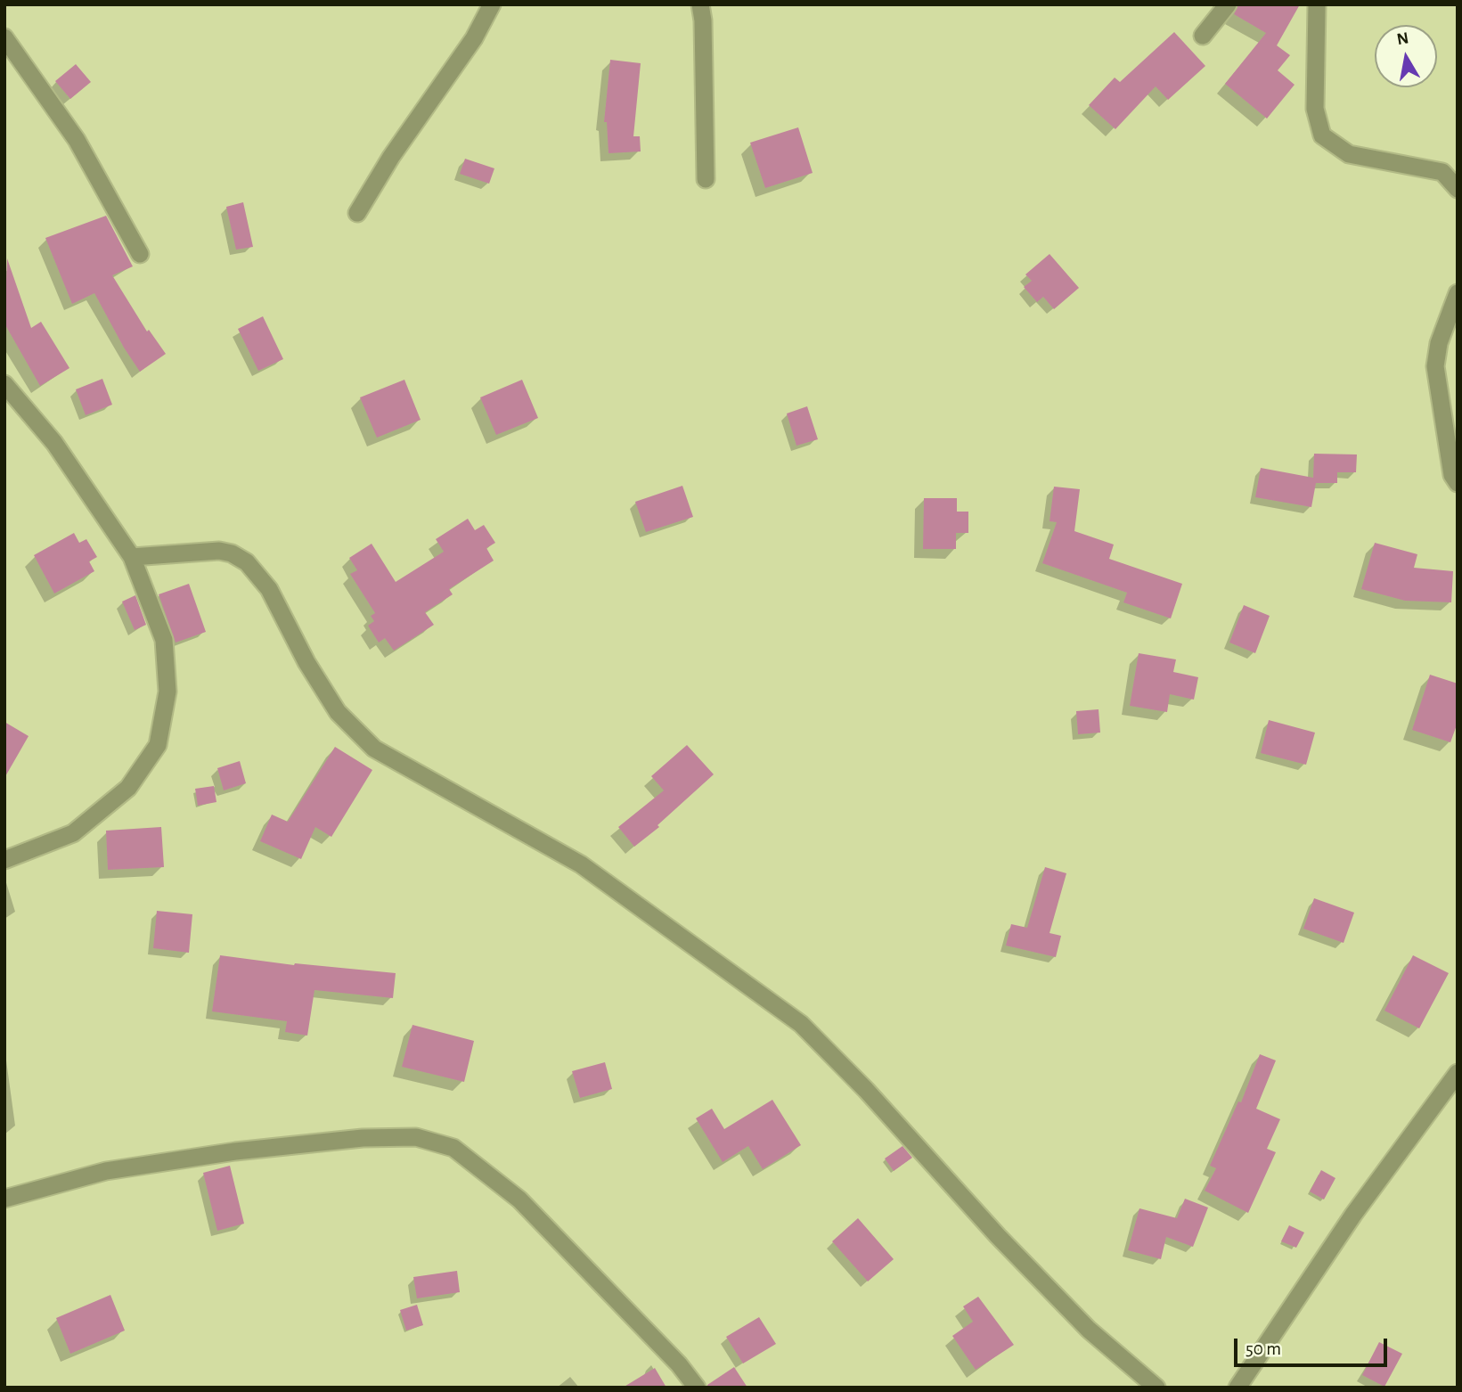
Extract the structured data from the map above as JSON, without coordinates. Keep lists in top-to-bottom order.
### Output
{
  "scale_bar": "50 m",
  "north": "top"
}
